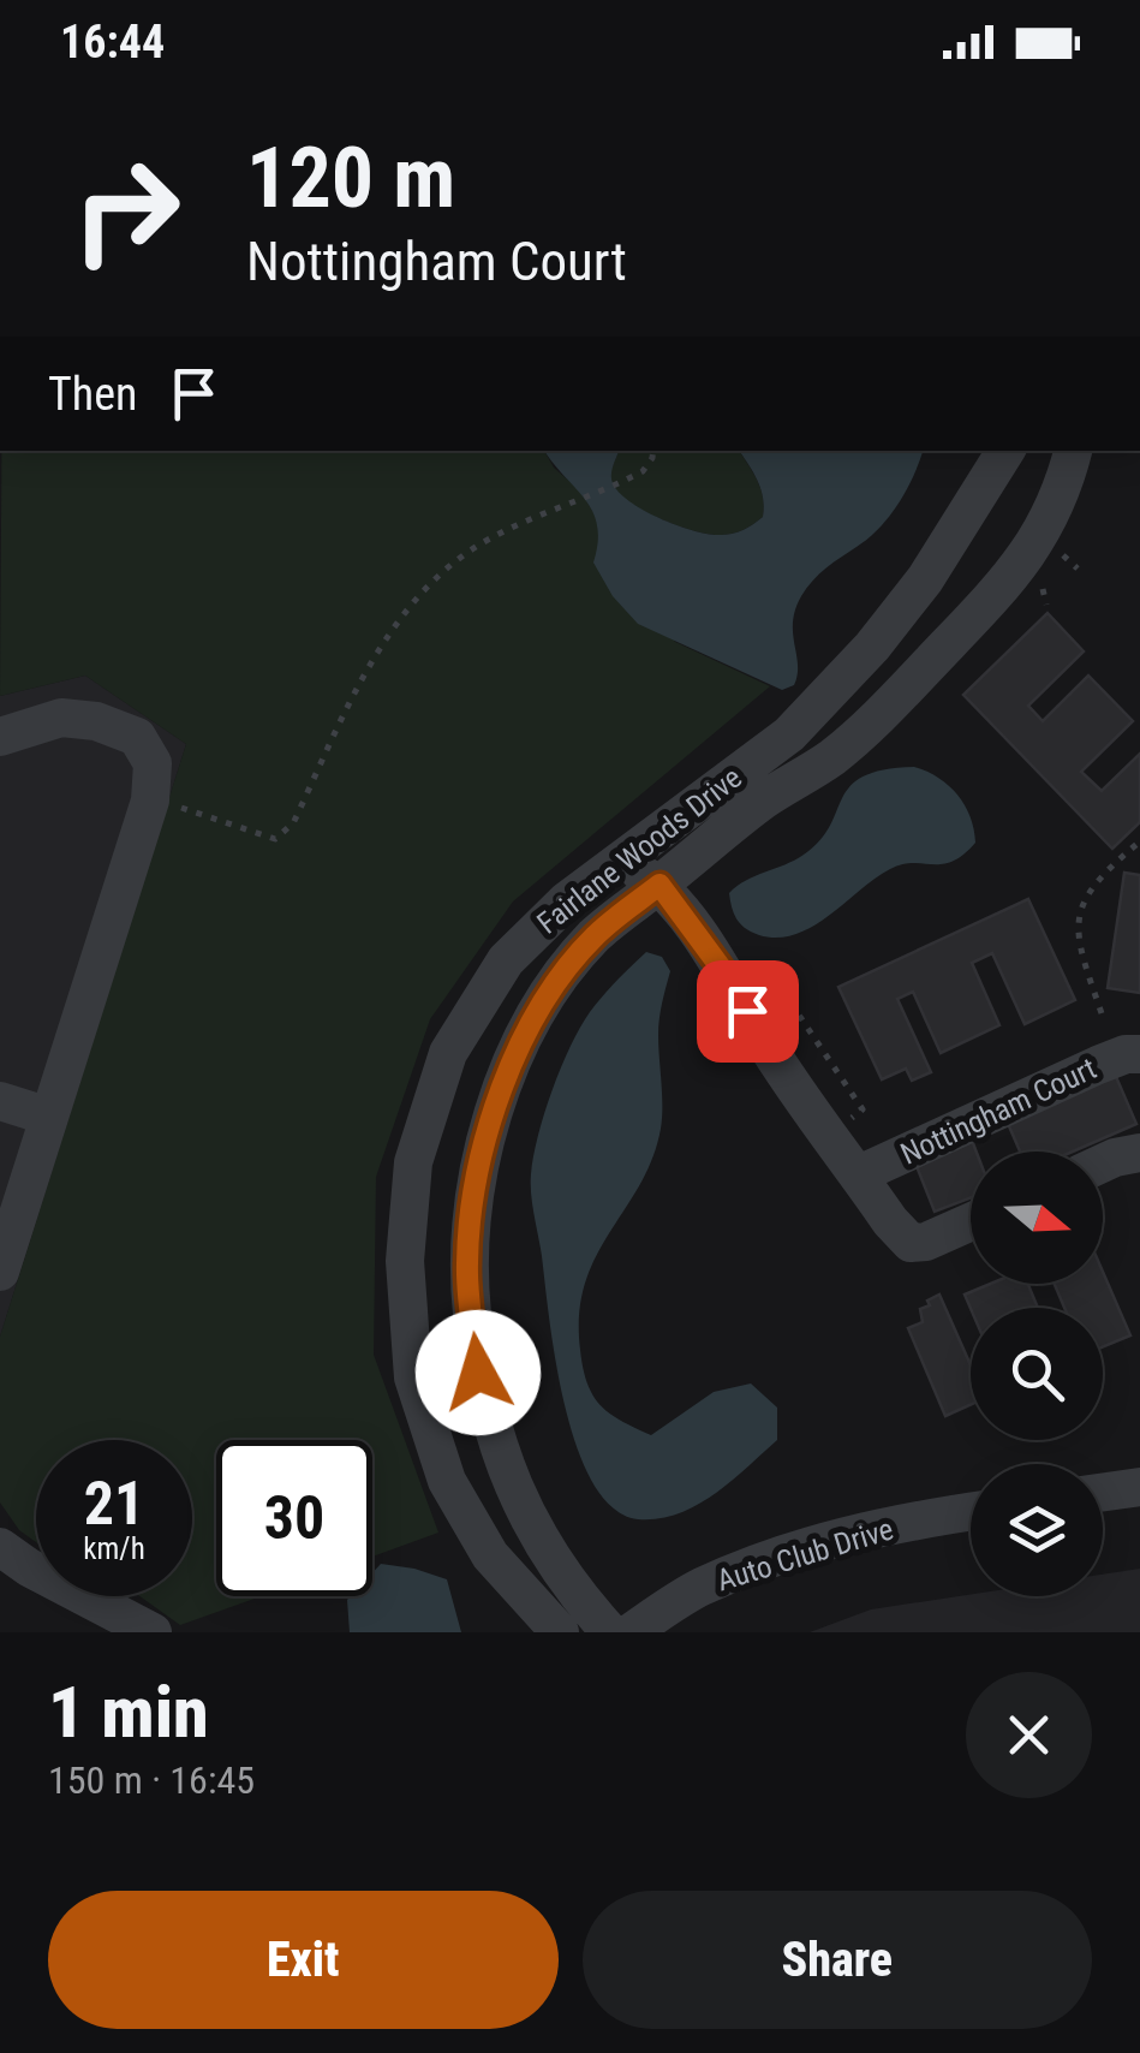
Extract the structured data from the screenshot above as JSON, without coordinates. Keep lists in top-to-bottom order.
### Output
{
  "streets": {
    "street": ["Fairlane Woods Drive", "Nottingham Court", "Auto Club Drive"]
  },
  "crossings": [
    ["Fairlane Woods Drive", "Nottingham Court"]
  ],
  "north": "right",
  "page": {
    "status": "16:44",
    "turn": ["120 m", "Nottingham Court"],
    "then": "Then",
    "speed": "21 km/h",
    "limit": "30",
    "heading": ["1 min", "150 m · 16:45"],
    "buttons": ["Exit", "Share"]
  }
}
